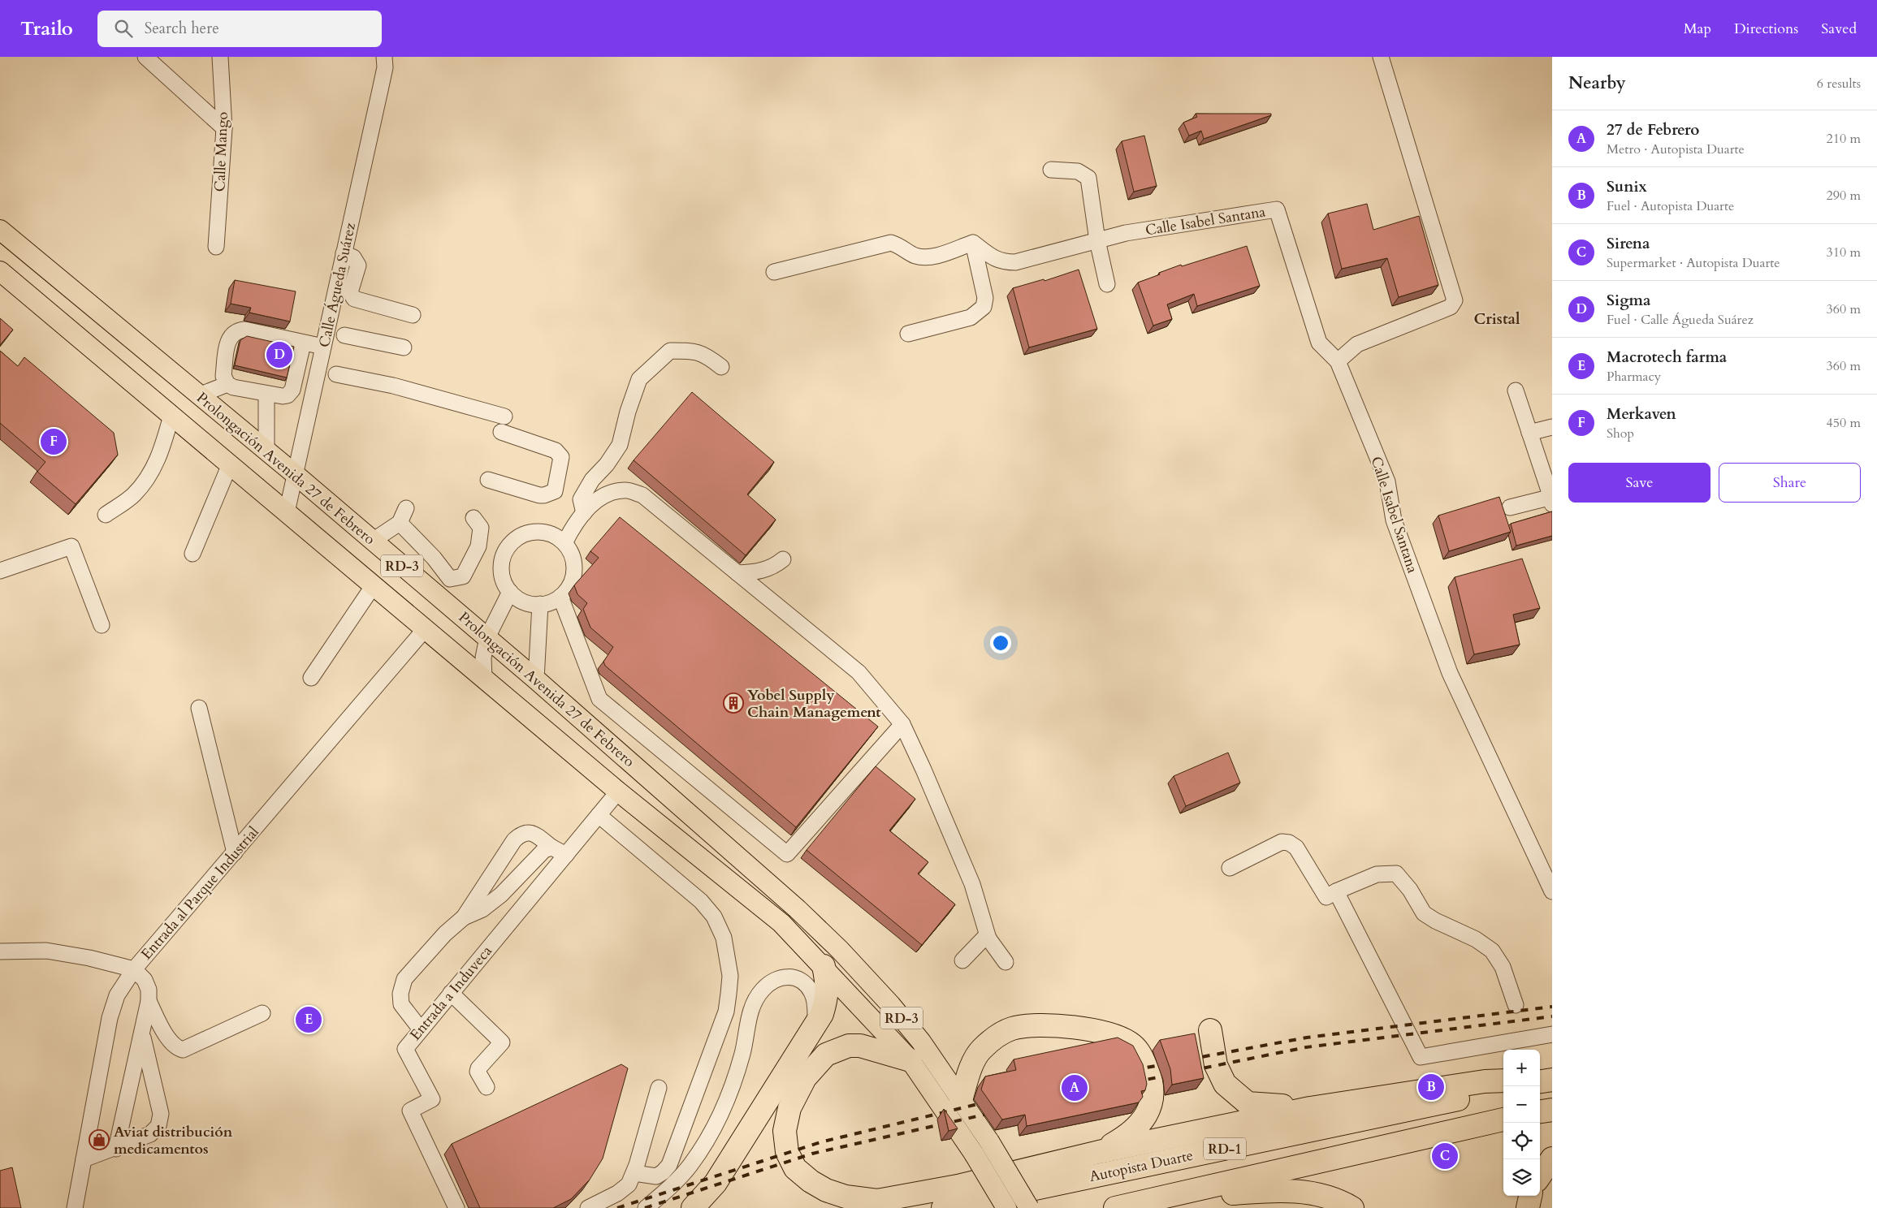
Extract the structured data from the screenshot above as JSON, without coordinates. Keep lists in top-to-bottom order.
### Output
{
  "streets": {
    "highway": ["RD-1", "Autopista Duarte"],
    "main road": ["Prolongación Avenida 27 de Febrero", "RD-3"],
    "street": [
      "Calle Mango",
      "Calle Isabel Santana",
      "Calle Águeda Suárez",
      "Entrada al Parque Industrial",
      "Entrada a Induveca"
    ]
  },
  "crossings": [
    ["Calle Águeda Suárez", "Prolongación Avenida 27 de Febrero"],
    ["Calle Águeda Suárez", "RD-3"],
    ["RD-3", "Entrada al Parque Industrial"],
    ["RD-3", "Entrada a Induveca"]
  ],
  "districts": ["Cristal"],
  "places": {
    "building": ["Yobel Supply Chain Management"],
    "shop": ["Aviat distribución medicamentos"]
  },
  "page": {
    "header": "Trailo",
    "search": "Search here",
    "nav": ["Map", "Directions", "Saved"],
    "heading": ["Nearby", "6 results"],
    "list": [
      {
        "mark": "A",
        "name": "27 de Febrero",
        "note": "Metro · Autopista Duarte",
        "value": "210 m"
      },
      {
        "mark": "B",
        "name": "Sunix",
        "note": "Fuel · Autopista Duarte",
        "value": "290 m"
      },
      {
        "mark": "C",
        "name": "Sirena",
        "note": "Supermarket · Autopista Duarte",
        "value": "310 m"
      },
      {
        "mark": "D",
        "name": "Sigma",
        "note": "Fuel · Calle Águeda Suárez",
        "value": "360 m"
      },
      {
        "mark": "E",
        "name": "Macrotech farma",
        "note": "Pharmacy",
        "value": "360 m"
      },
      {
        "mark": "F",
        "name": "Merkaven",
        "note": "Shop",
        "value": "450 m"
      }
    ],
    "pins": [
      "D",
      "F",
      "E",
      "B",
      "A",
      "C"
    ],
    "buttons": ["Save", "Share"],
    "map_buttons": ["+", "−"]
  }
}
